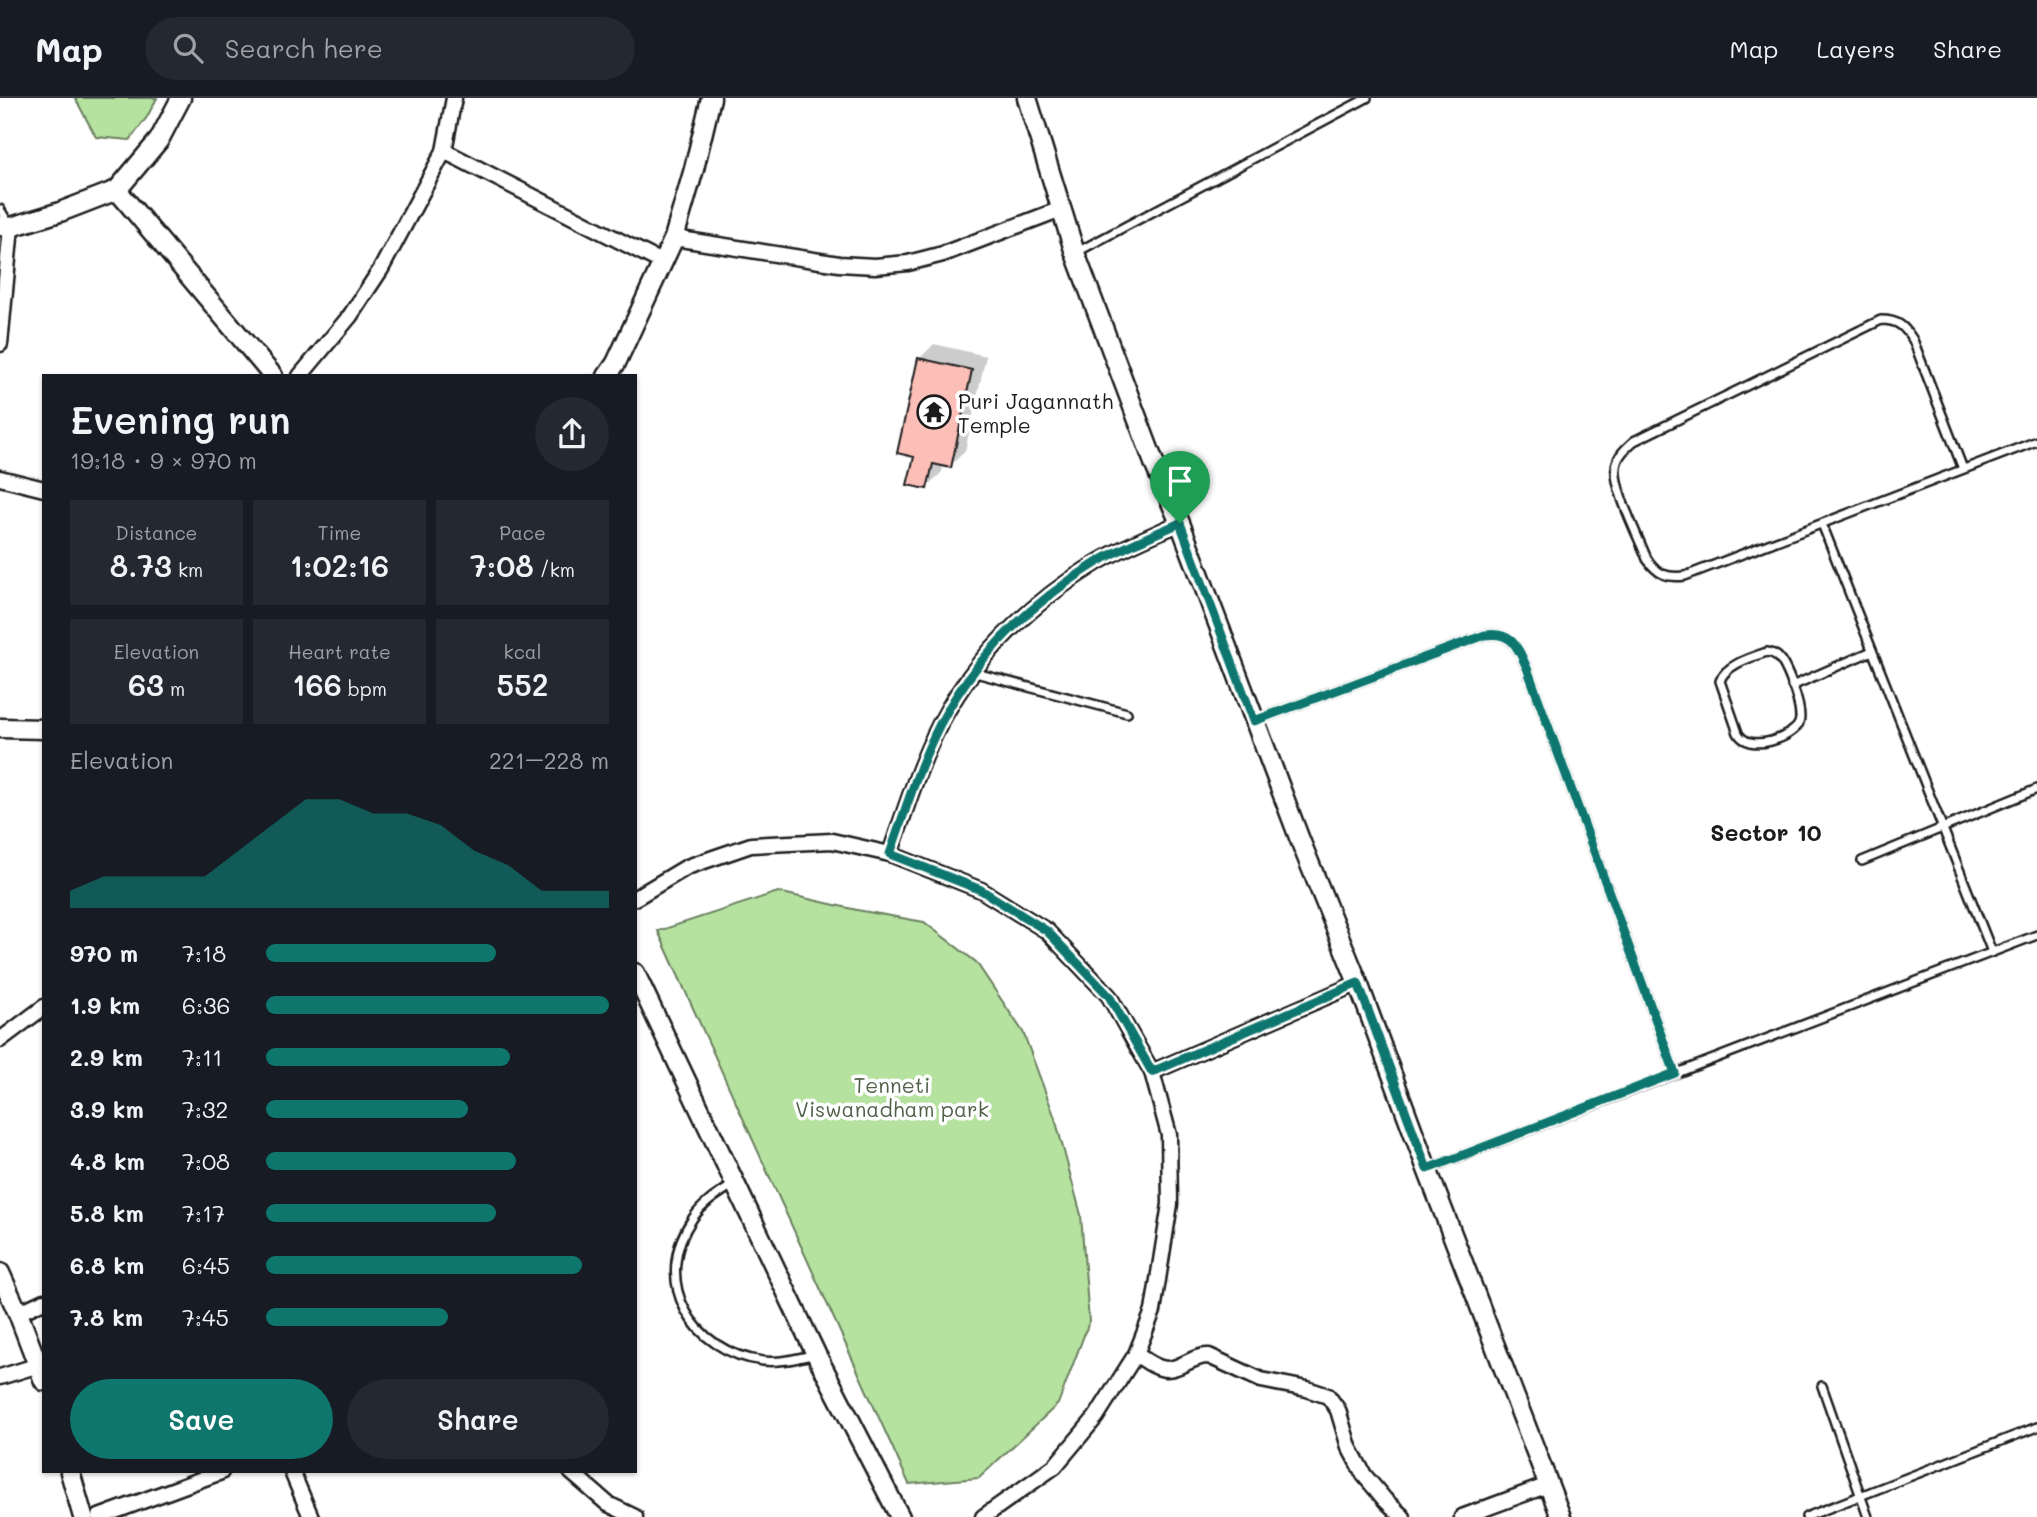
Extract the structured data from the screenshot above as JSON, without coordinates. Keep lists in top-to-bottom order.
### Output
{
  "districts": ["Sector 10"],
  "parks": ["Tenneti Viswanadham park"],
  "places": {
    "temple": ["Puri Jagannath Temple"]
  },
  "page": {
    "header": "Map",
    "search": "Search here",
    "nav": ["Map", "Layers", "Share"],
    "heading": ["Evening run", "19:18 · 9 × 970 m"],
    "stats": [
      ["Distance", "8.73 km"],
      ["Time", "1:02:16"],
      ["Pace", "7:08 /km"],
      ["Elevation", "63 m"],
      ["Heart rate", "166 bpm"],
      ["kcal", "552"]
    ],
    "chart": ["Elevation", "221–228 m"],
    "list": [
      {
        "name": "970 m",
        "note": "7:18"
      },
      {
        "name": "1.9 km",
        "note": "6:36"
      },
      {
        "name": "2.9 km",
        "note": "7:11"
      },
      {
        "name": "3.9 km",
        "note": "7:32"
      },
      {
        "name": "4.8 km",
        "note": "7:08"
      },
      {
        "name": "5.8 km",
        "note": "7:17"
      },
      {
        "name": "6.8 km",
        "note": "6:45"
      },
      {
        "name": "7.8 km",
        "note": "7:45"
      }
    ],
    "buttons": ["Save", "Share"]
  }
}
